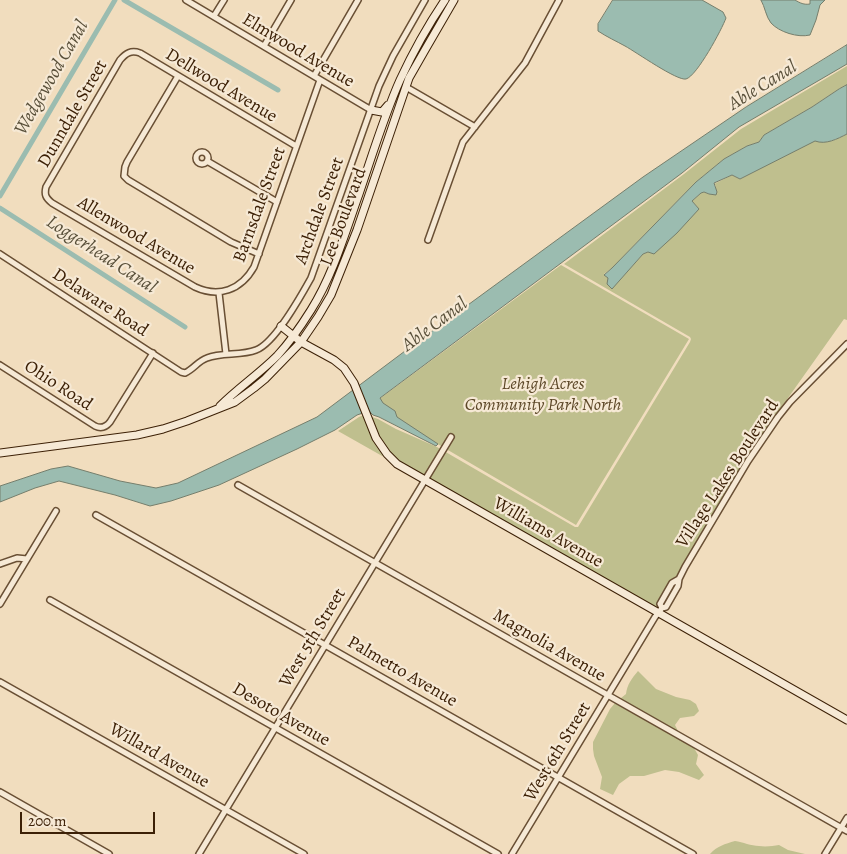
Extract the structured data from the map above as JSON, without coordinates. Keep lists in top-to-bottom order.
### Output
{
  "streets": {
    "main road": ["Lee Boulevard", "Williams Avenue"],
    "street": [
      "Elmwood Avenue",
      "Dellwood Avenue",
      "Dunndale Street",
      "Barnsdale Street",
      "Archdale Street",
      "Allenwood Avenue",
      "Delaware Road",
      "Ohio Road",
      "Village Lakes Boulevard",
      "West 5th Street",
      "Magnolia Avenue",
      "Palmetto Avenue",
      "Desoto Avenue",
      "West 6th Street",
      "Willard Avenue"
    ]
  },
  "crossings": [
    ["Elmwood Avenue", "Barnsdale Street"],
    ["Elmwood Avenue", "Archdale Street"],
    ["Dellwood Avenue", "Dunndale Street"],
    ["Dellwood Avenue", "Barnsdale Street"],
    ["Dunndale Street", "Allenwood Avenue"],
    ["Barnsdale Street", "Allenwood Avenue"],
    ["Archdale Street", "Delaware Road"],
    ["Archdale Street", "Williams Avenue"],
    ["Lee Boulevard", "Williams Avenue"],
    ["Delaware Road", "Ohio Road"],
    ["Village Lakes Boulevard", "Williams Avenue"],
    ["Village Lakes Boulevard", "West 6th Street"],
    ["Williams Avenue", "West 5th Street"],
    ["Williams Avenue", "West 6th Street"],
    ["West 5th Street", "Magnolia Avenue"],
    ["West 5th Street", "Palmetto Avenue"],
    ["West 5th Street", "Desoto Avenue"],
    ["West 5th Street", "Willard Avenue"],
    ["Magnolia Avenue", "West 6th Street"],
    ["Palmetto Avenue", "West 6th Street"]
  ],
  "water": ["Wedgewood Canal", "Able Canal", "Loggerhead Canal"],
  "parks": ["Lehigh Acres Community Park North"],
  "scale_bar": "200 m"
}
